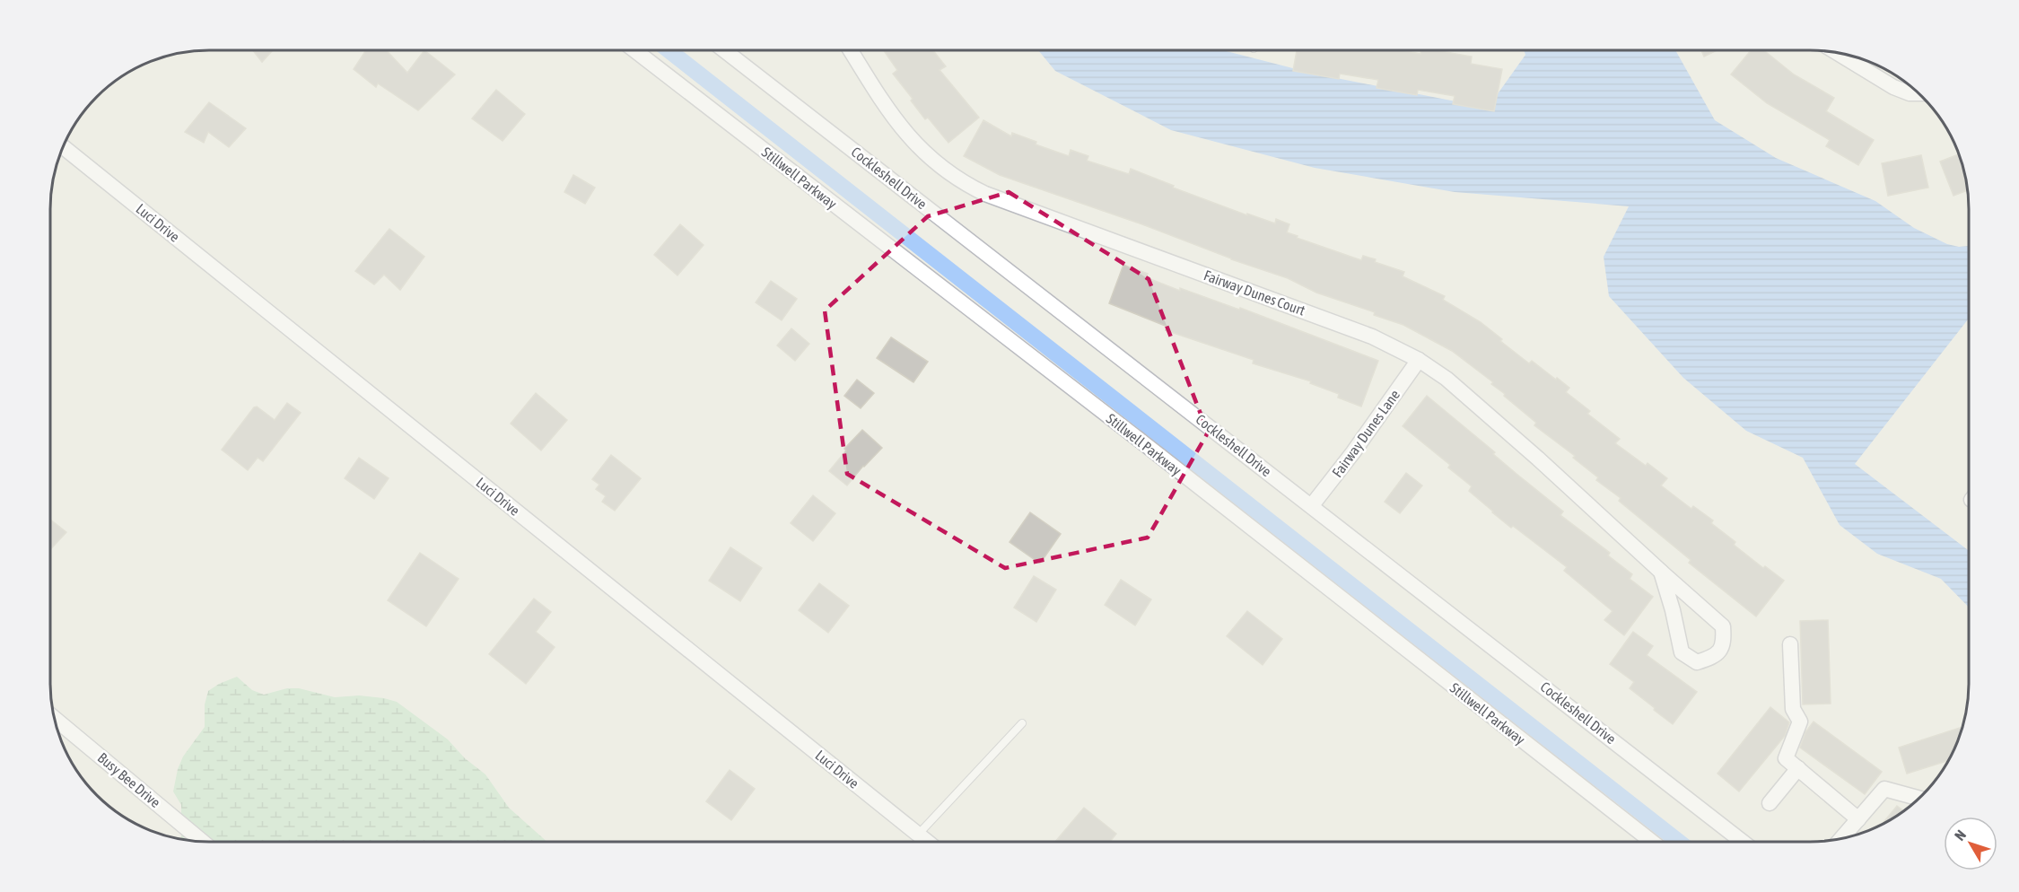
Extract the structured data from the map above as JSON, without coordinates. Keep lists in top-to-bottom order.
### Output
{
  "streets": {
    "street": [
      "Stillwell Parkway",
      "Cockleshell Drive",
      "Luci Drive",
      "Fairway Dunes Court",
      "Fairway Dunes Lane",
      "Busy Bee Drive"
    ]
  },
  "crossings": [
    ["Cockleshell Drive", "Fairway Dunes Lane"],
    ["Fairway Dunes Court", "Fairway Dunes Lane"]
  ],
  "north": "top left"
}
